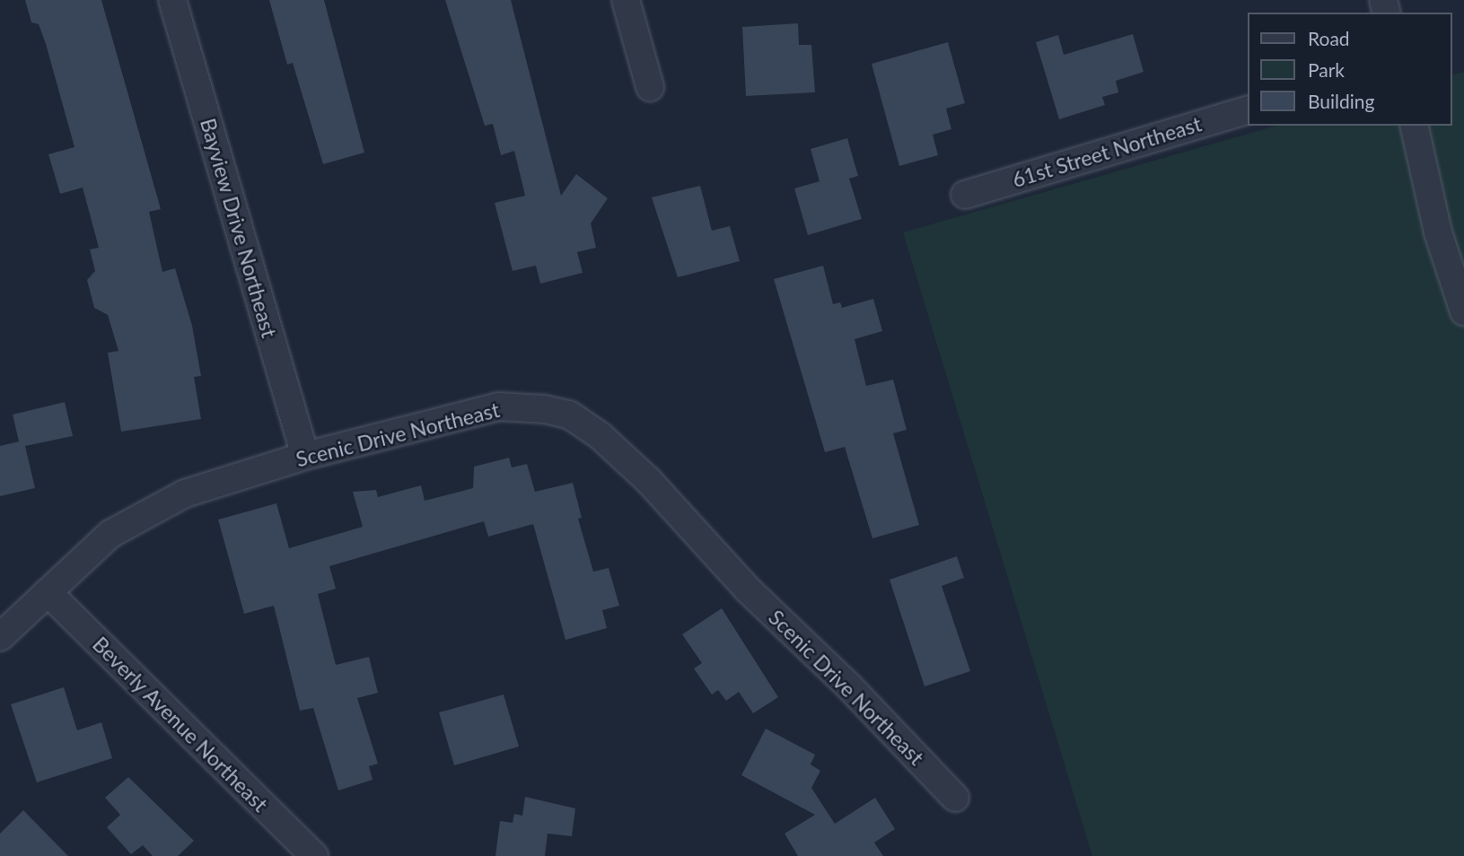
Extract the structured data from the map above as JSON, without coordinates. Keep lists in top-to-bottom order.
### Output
{
  "streets": {
    "street": [
      "61st Street Northeast",
      "Bayview Drive Northeast",
      "Scenic Drive Northeast",
      "Beverly Avenue Northeast"
    ]
  },
  "crossings": [
    ["Bayview Drive Northeast", "Scenic Drive Northeast"],
    ["Scenic Drive Northeast", "Beverly Avenue Northeast"]
  ],
  "legend": ["Road", "Park", "Building"]
}
